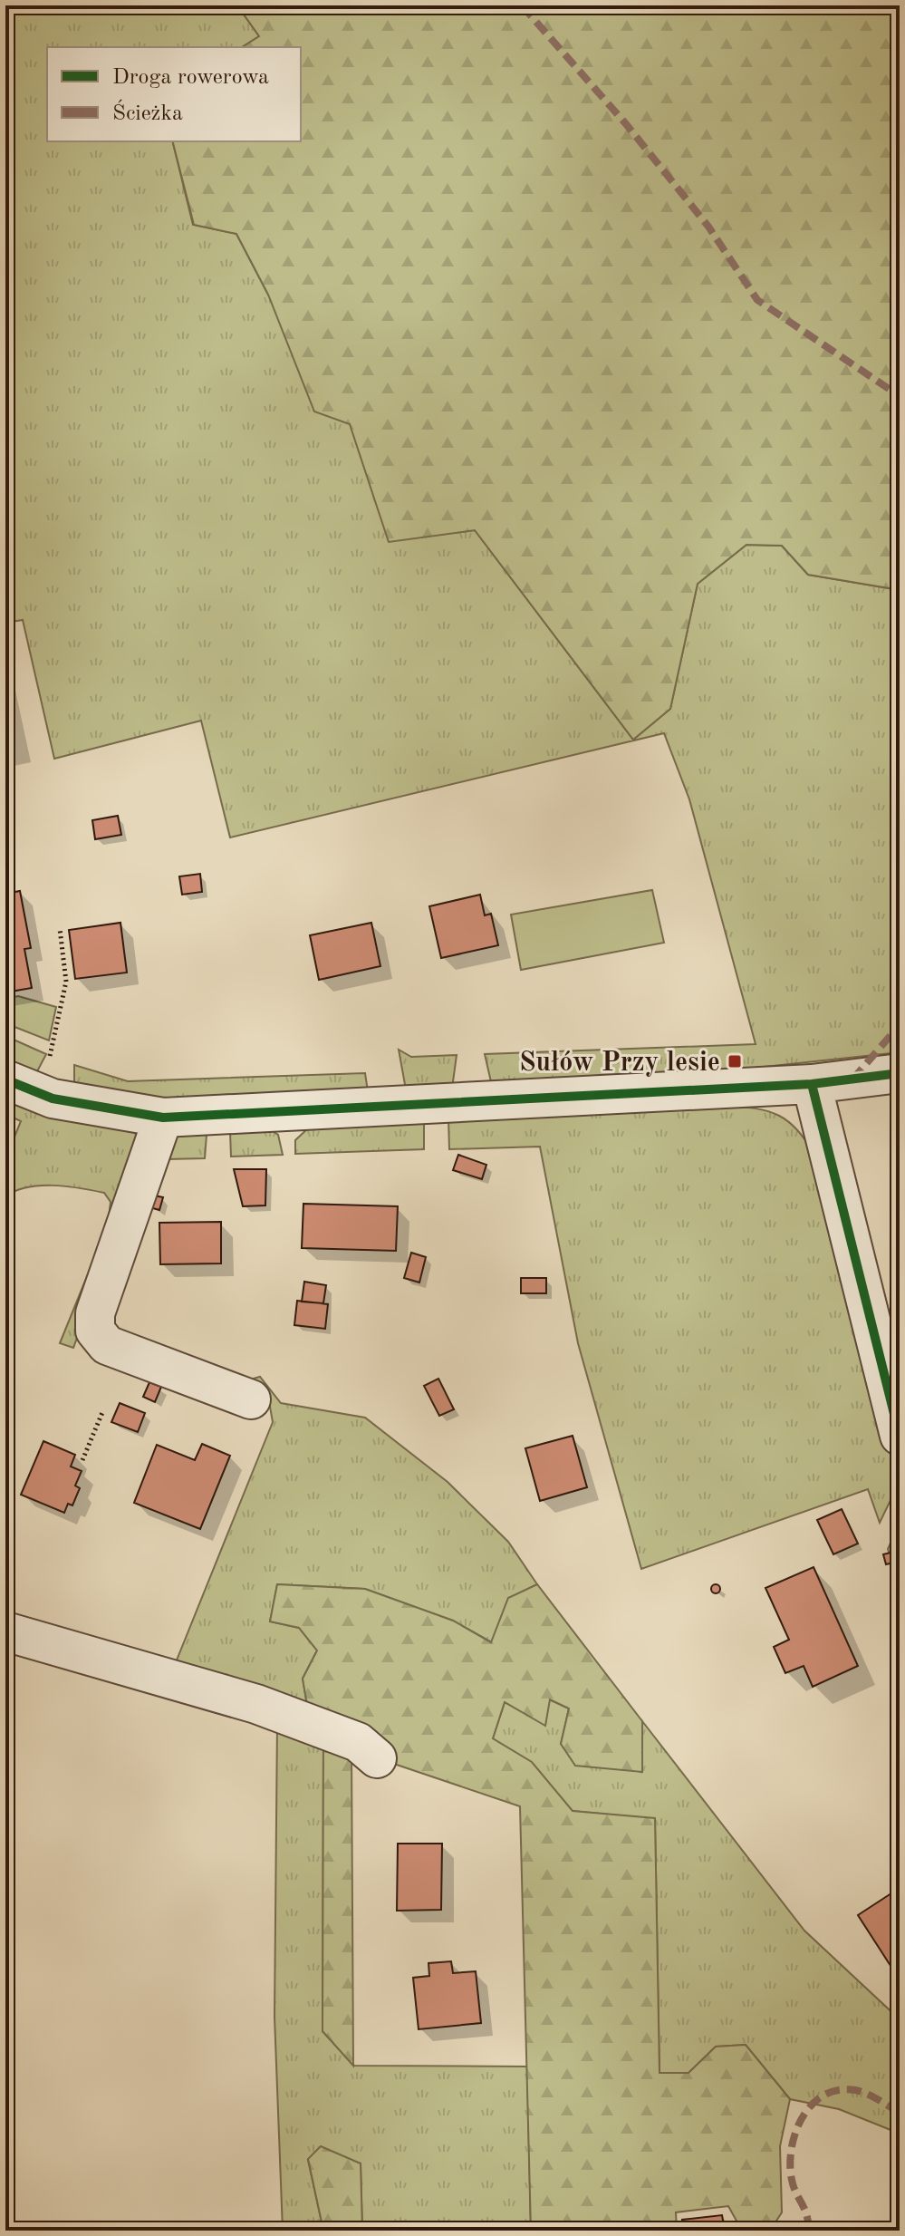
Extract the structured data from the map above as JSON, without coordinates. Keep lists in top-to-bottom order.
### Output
{
  "places": {
    "transit": ["Sułów Przy lesie"]
  },
  "legend": ["Droga rowerowa", "Ścieżka"]
}
